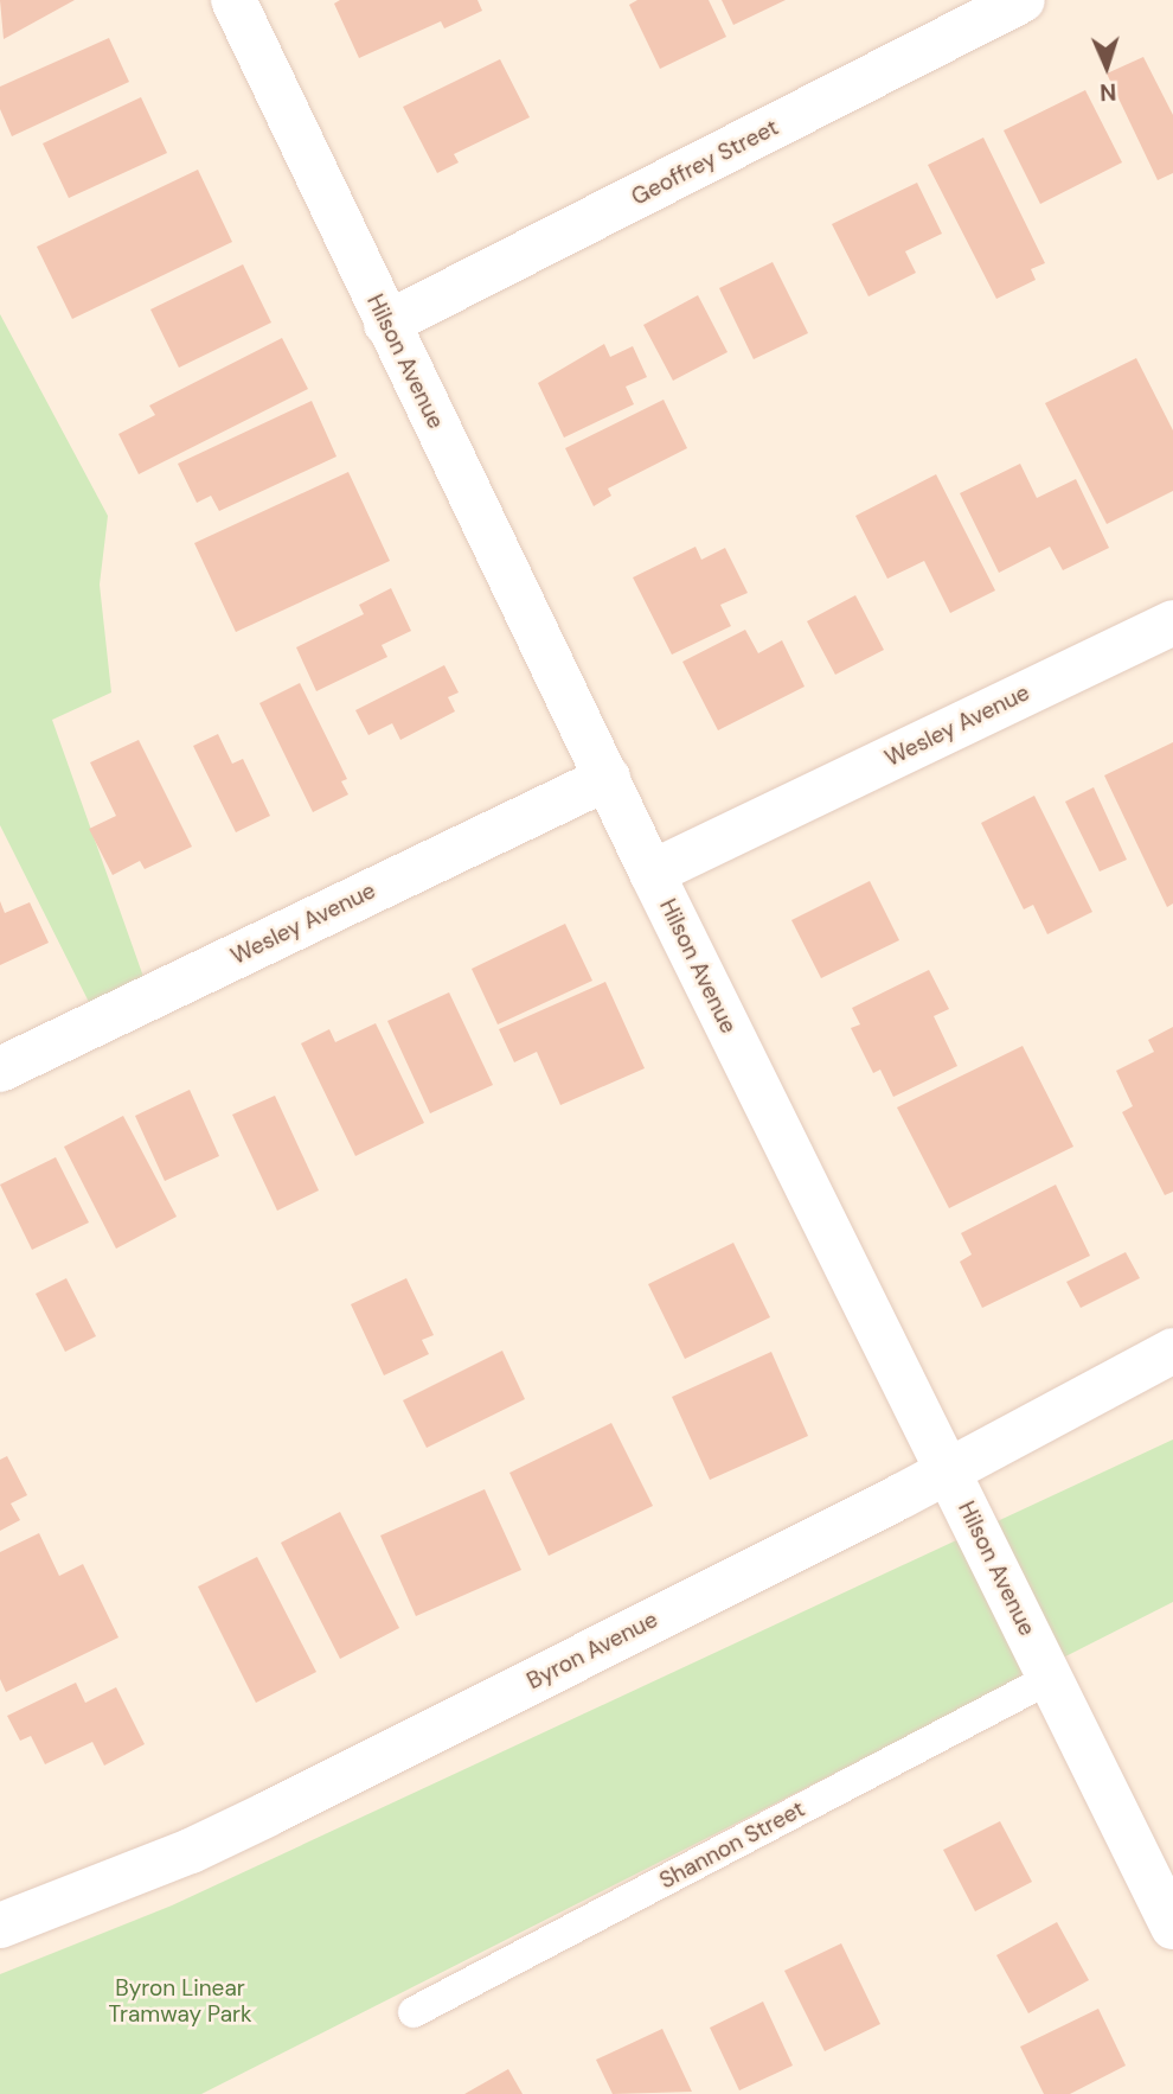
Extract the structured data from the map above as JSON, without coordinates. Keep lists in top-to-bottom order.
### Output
{
  "streets": {
    "street": [
      "Geoffrey Street",
      "Hilson Avenue",
      "Wesley Avenue",
      "Byron Avenue"
    ],
    "lane": ["Shannon Street"]
  },
  "crossings": [
    ["Geoffrey Street", "Hilson Avenue"],
    ["Hilson Avenue", "Wesley Avenue"],
    ["Hilson Avenue", "Byron Avenue"],
    ["Hilson Avenue", "Shannon Street"]
  ],
  "parks": ["Byron Linear Tramway Park"],
  "north": "bottom"
}
